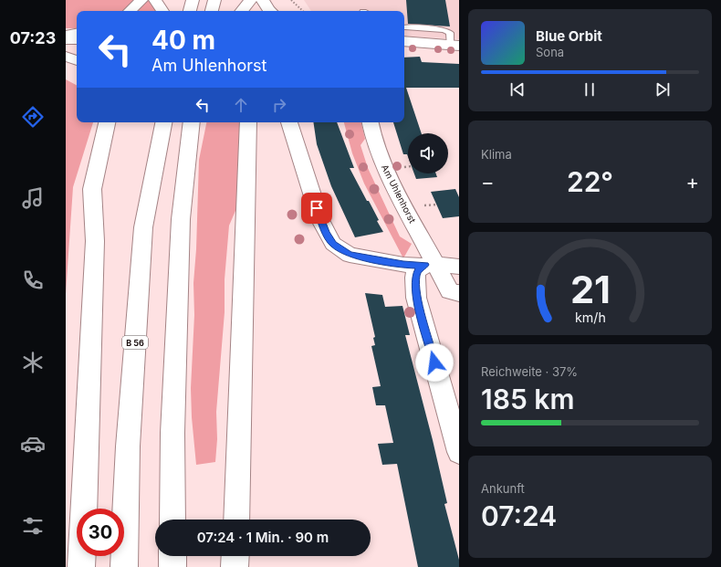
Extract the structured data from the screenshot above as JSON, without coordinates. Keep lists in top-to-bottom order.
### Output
{
  "streets": {
    "main road": ["Am Uhlenhorst", "B 56"]
  },
  "page": {
    "tabs": "07:23",
    "turn": ["40 m", "Am Uhlenhorst"],
    "song": ["Blue Orbit", "Sona"],
    "tile": [
      "Klima",
      ["Reichweite · 37%", "185 km"],
      ["Ankunft", "07:24"]
    ],
    "heat": ["−", "22°", "+"],
    "limit": "30",
    "trip": "07:24 · 1 Min. · 90 m",
    "gauge": ["21", "km/h"]
  }
}
